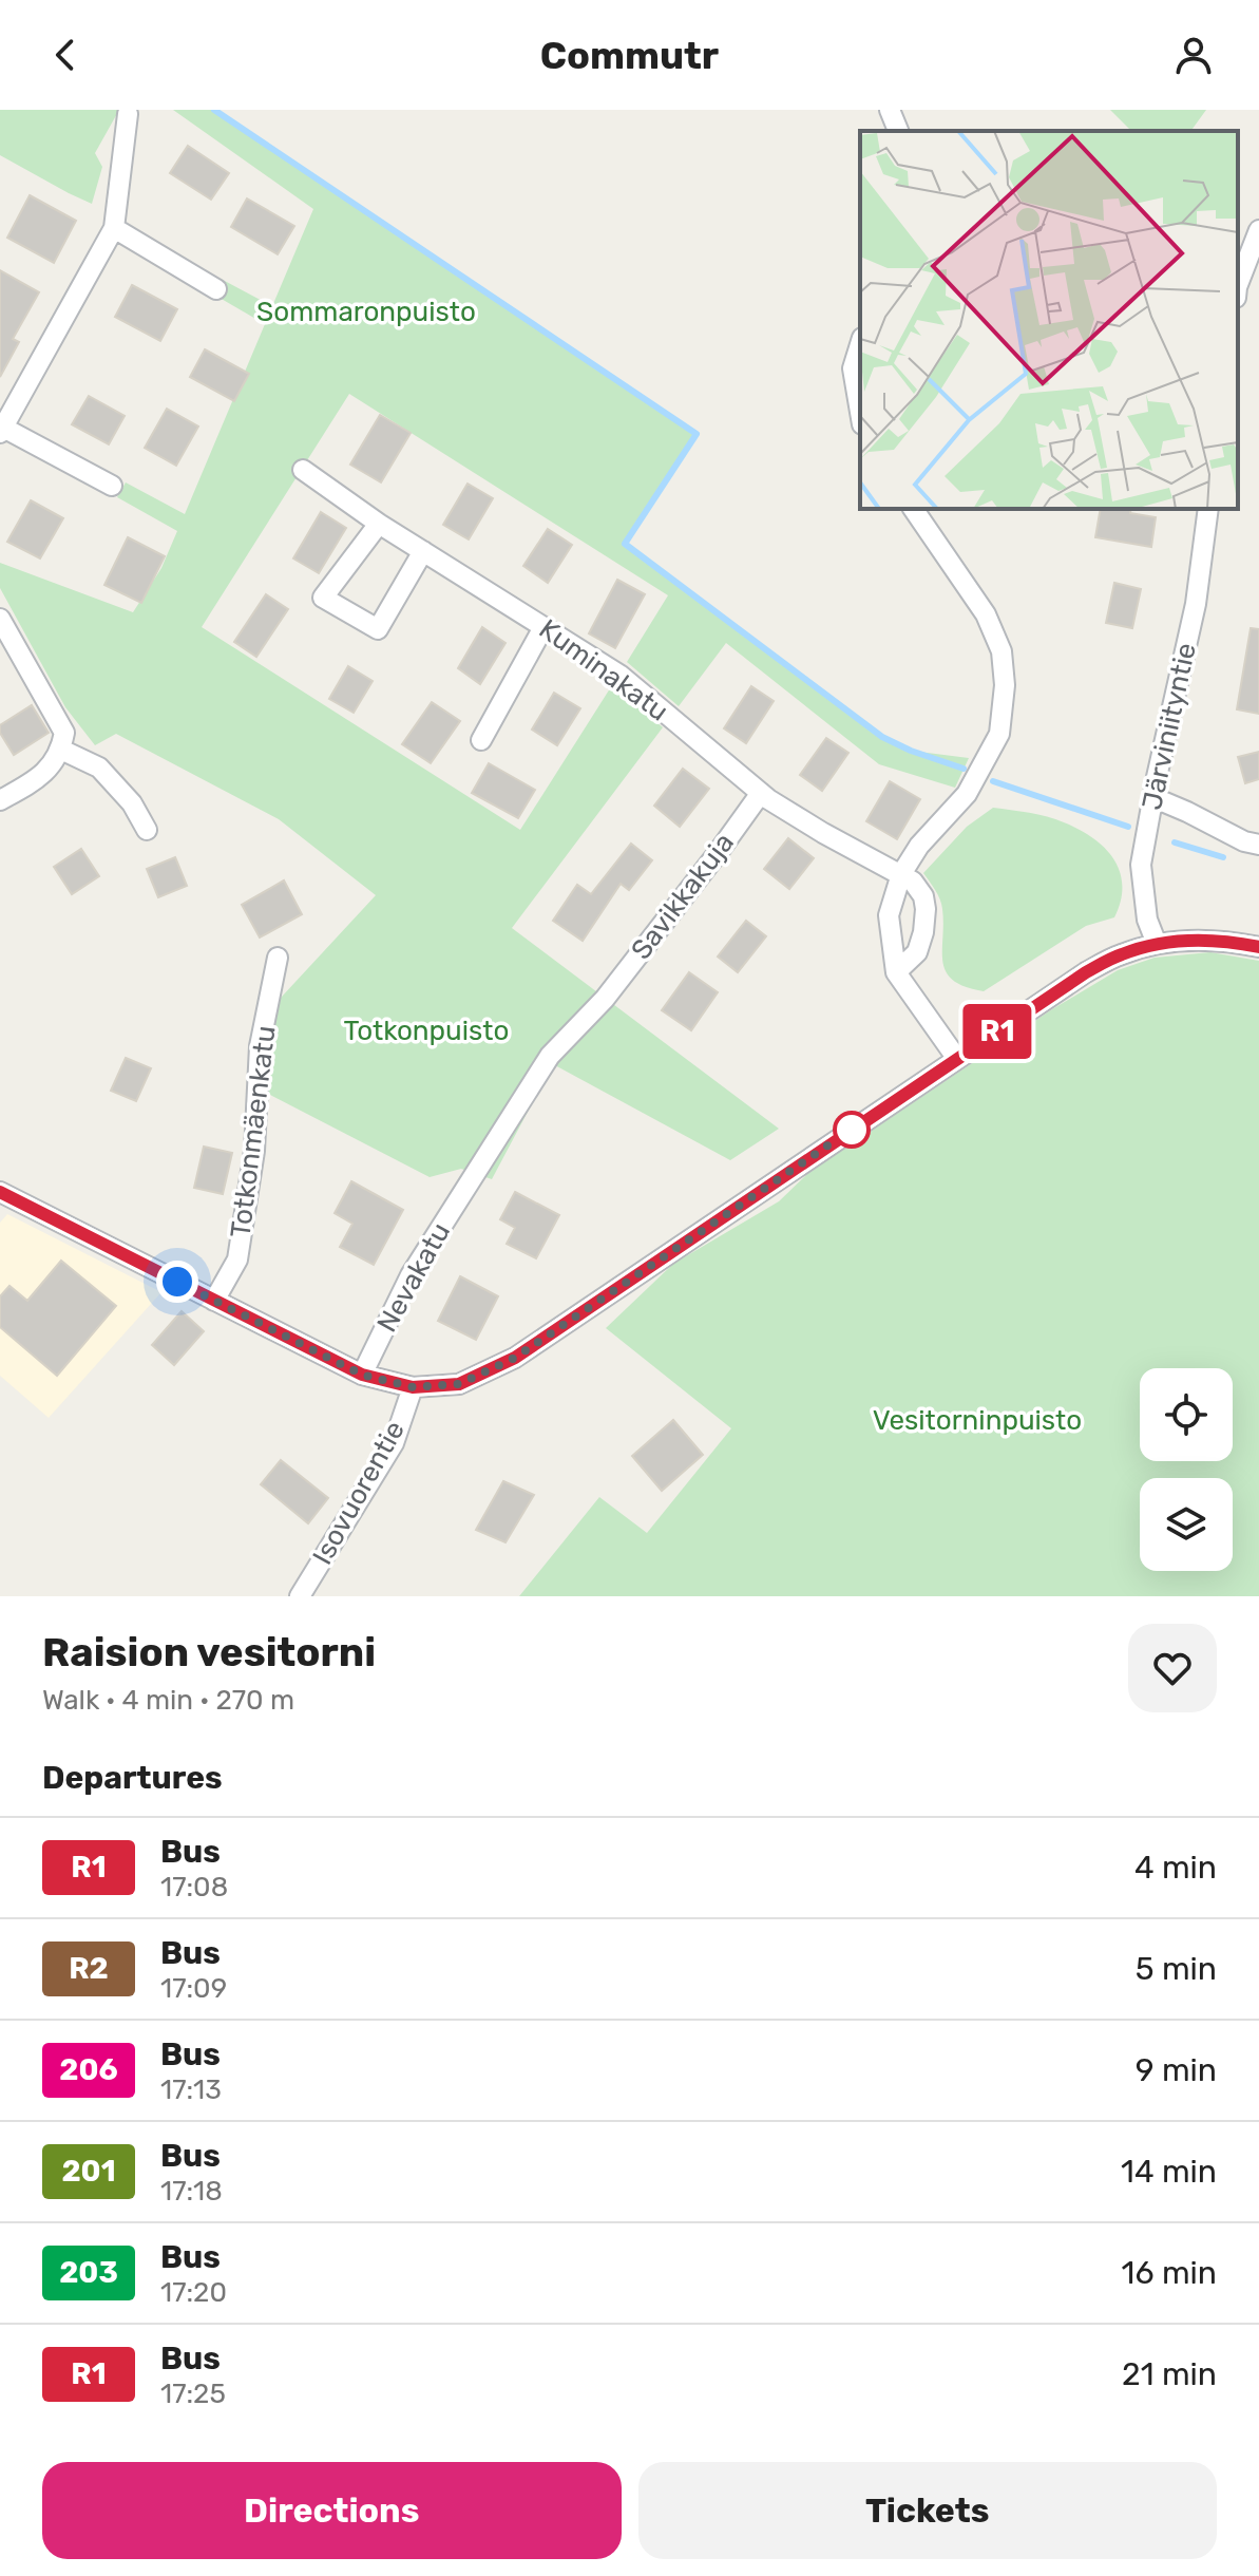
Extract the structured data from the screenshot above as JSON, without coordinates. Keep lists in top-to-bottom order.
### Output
{
  "streets": {
    "street": [
      "Kuminakatu",
      "Järviniityntie",
      "Savikkakuja",
      "Totkonmäenkatu",
      "Nevakatu",
      "Isovuorentie"
    ]
  },
  "crossings": [
    ["Kuminakatu", "Savikkakuja"],
    ["Savikkakuja", "Nevakatu"]
  ],
  "parks": ["Sommaronpuisto", "Totkonpuisto", "Vesitorninpuisto"],
  "lines": ["bus line R1"],
  "page": {
    "header": "Commutr",
    "on_map": "R1",
    "heading": [
      ["Raision vesitorni", "Walk · 4 min · 270 m"],
      "Departures"
    ],
    "list": [
      {
        "mark": "R1",
        "name": "Bus",
        "note": "17:08",
        "value": "4 min"
      },
      {
        "mark": "R2",
        "name": "Bus",
        "note": "17:09",
        "value": "5 min"
      },
      {
        "mark": "206",
        "name": "Bus",
        "note": "17:13",
        "value": "9 min"
      },
      {
        "mark": "201",
        "name": "Bus",
        "note": "17:18",
        "value": "14 min"
      },
      {
        "mark": "203",
        "name": "Bus",
        "note": "17:20",
        "value": "16 min"
      },
      {
        "mark": "R1",
        "name": "Bus",
        "note": "17:25",
        "value": "21 min"
      }
    ],
    "buttons": ["Directions", "Tickets"]
  }
}
